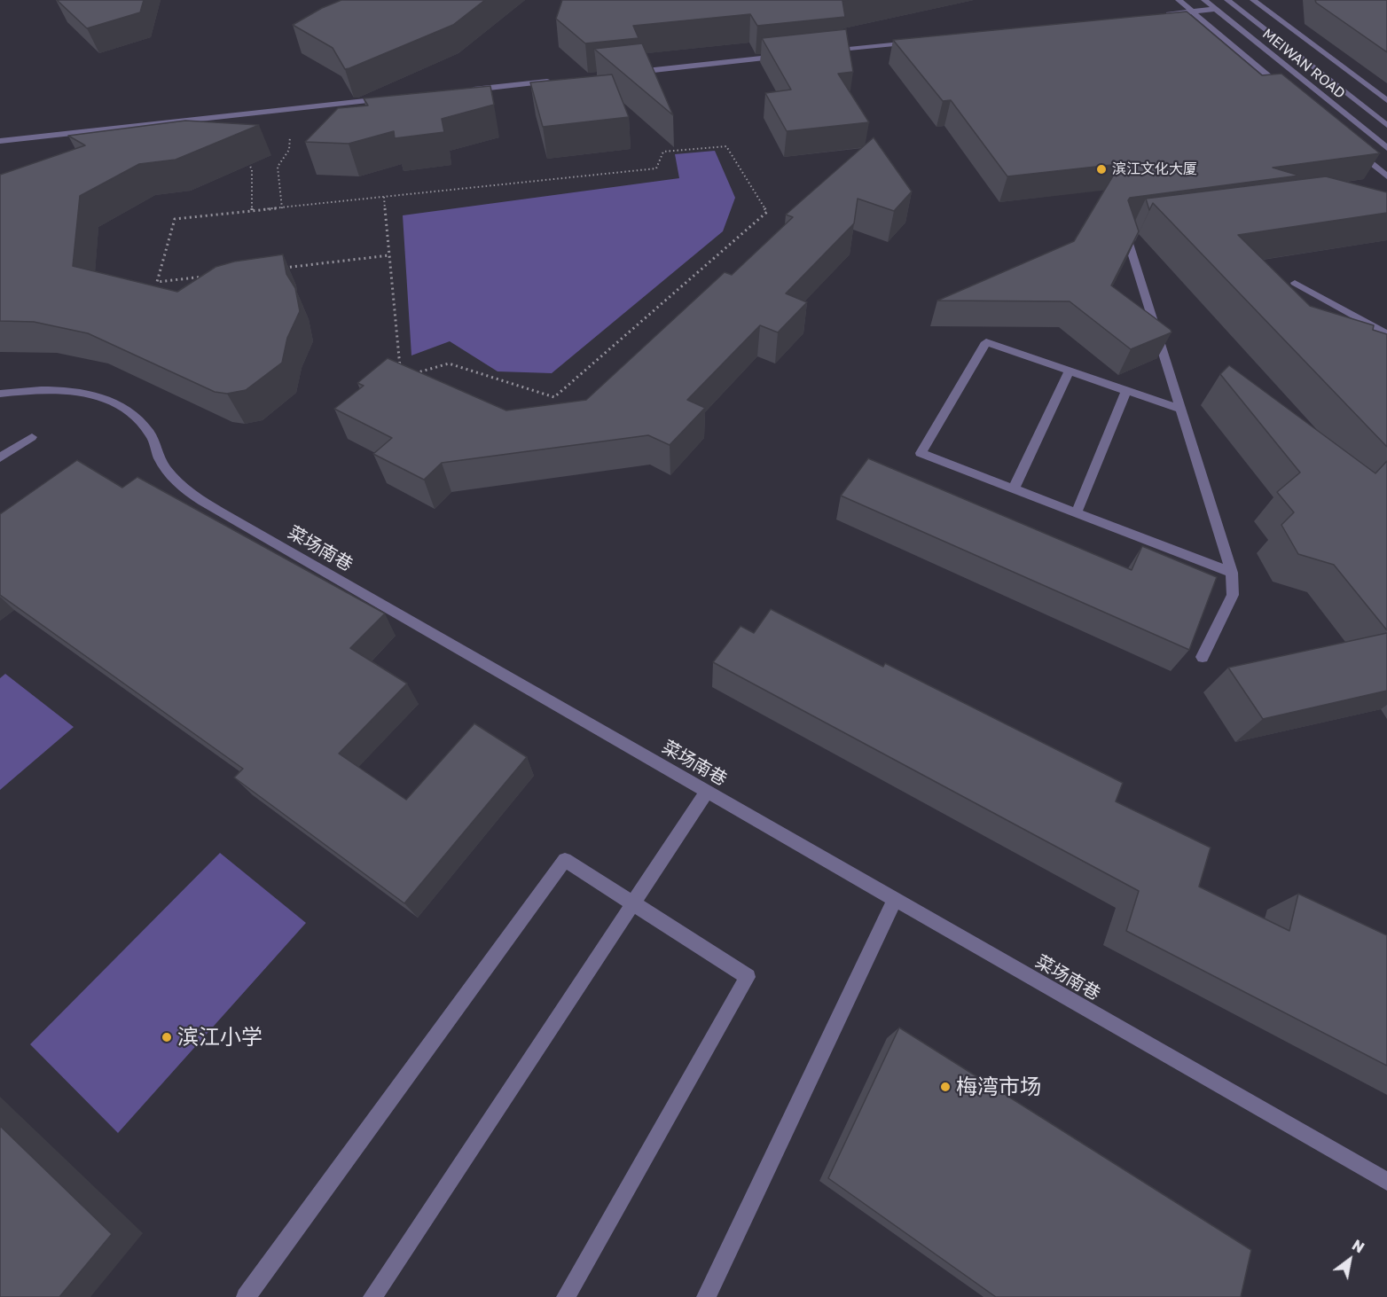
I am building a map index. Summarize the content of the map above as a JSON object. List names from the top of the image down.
{
  "streets": {
    "street": ["MEIWAN ROAD", "菜场南巷"]
  },
  "places": ["滨江文化大厦", "滨江小学", "梅湾市场"],
  "north": "top right"
}
